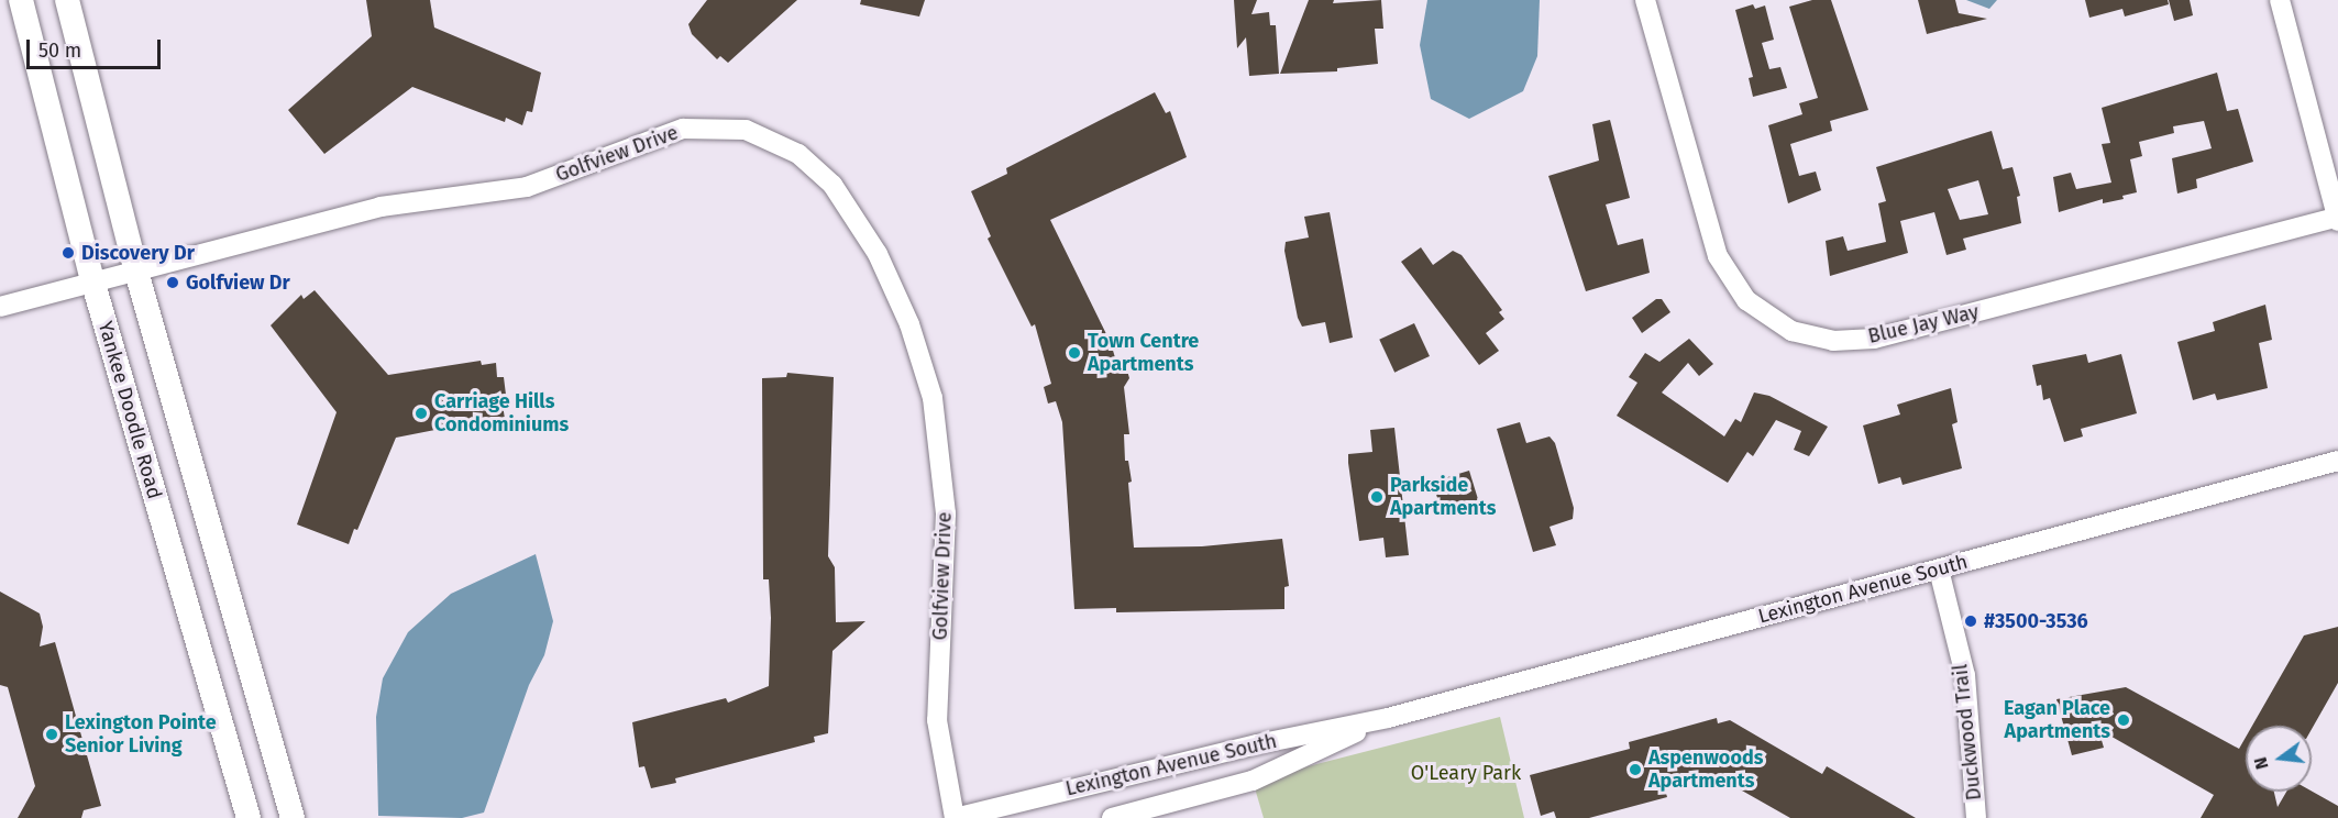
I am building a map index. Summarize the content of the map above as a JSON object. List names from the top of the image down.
{
  "streets": {
    "main road": ["Yankee Doodle Road"],
    "street": [
      "Golfview Drive",
      "Blue Jay Way",
      "Lexington Avenue South",
      "Duckwood Trail"
    ]
  },
  "crossings": [
    ["Golfview Drive", "Yankee Doodle Road"],
    ["Golfview Drive", "Lexington Avenue South"],
    ["Lexington Avenue South", "Duckwood Trail"]
  ],
  "parks": ["O'Leary Park"],
  "places": [
    "Discovery Dr",
    "Golfview Dr",
    "Town Centre Apartments",
    "Carriage Hills Condominiums",
    "Parkside Apartments",
    "#3500-3536",
    "Eagan Place Apartments",
    "Lexington Pointe Senior Living",
    "Aspenwoods Apartments"
  ],
  "scale_bar": "50 m",
  "north": "left"
}
